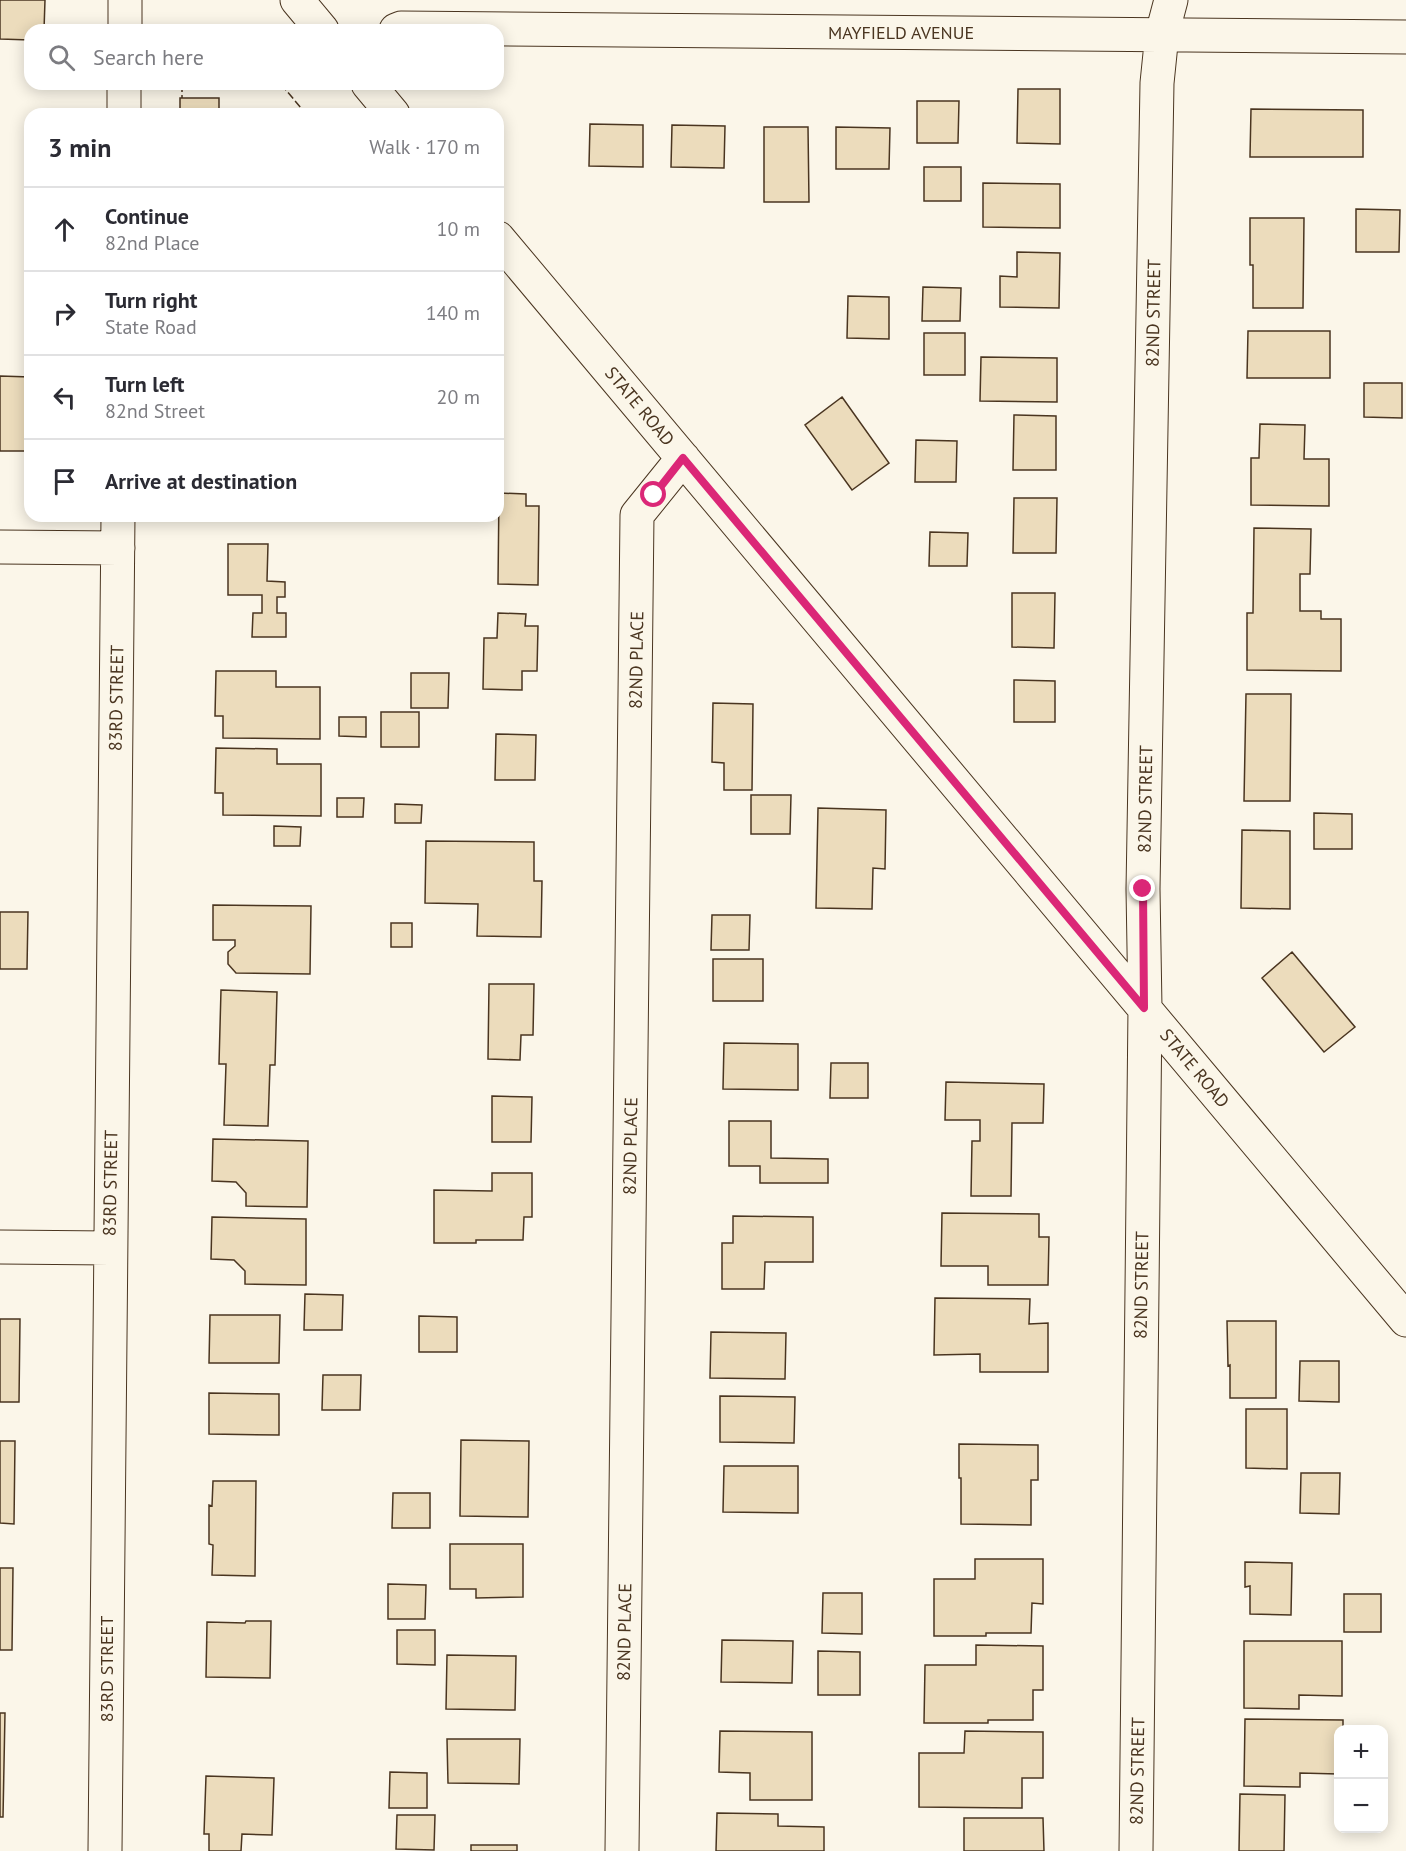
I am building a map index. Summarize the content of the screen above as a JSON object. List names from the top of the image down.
{
  "streets": {
    "street": [
      "MAYFIELD AVENUE",
      "82ND STREET",
      "STATE ROAD",
      "82ND PLACE",
      "83RD STREET"
    ]
  },
  "crossings": [
    ["MAYFIELD AVENUE", "82ND STREET"],
    ["82ND STREET", "STATE ROAD"],
    ["STATE ROAD", "82ND PLACE"]
  ],
  "page": {
    "search": "Search here",
    "heading": ["3 min", "Walk · 170 m"],
    "list": [
      ["Continue", "82nd Place", "10 m"],
      ["Turn right", "State Road", "140 m"],
      ["Turn left", "82nd Street", "20 m"],
      "Arrive at destination"
    ],
    "map_buttons": ["+", "−"]
  }
}
